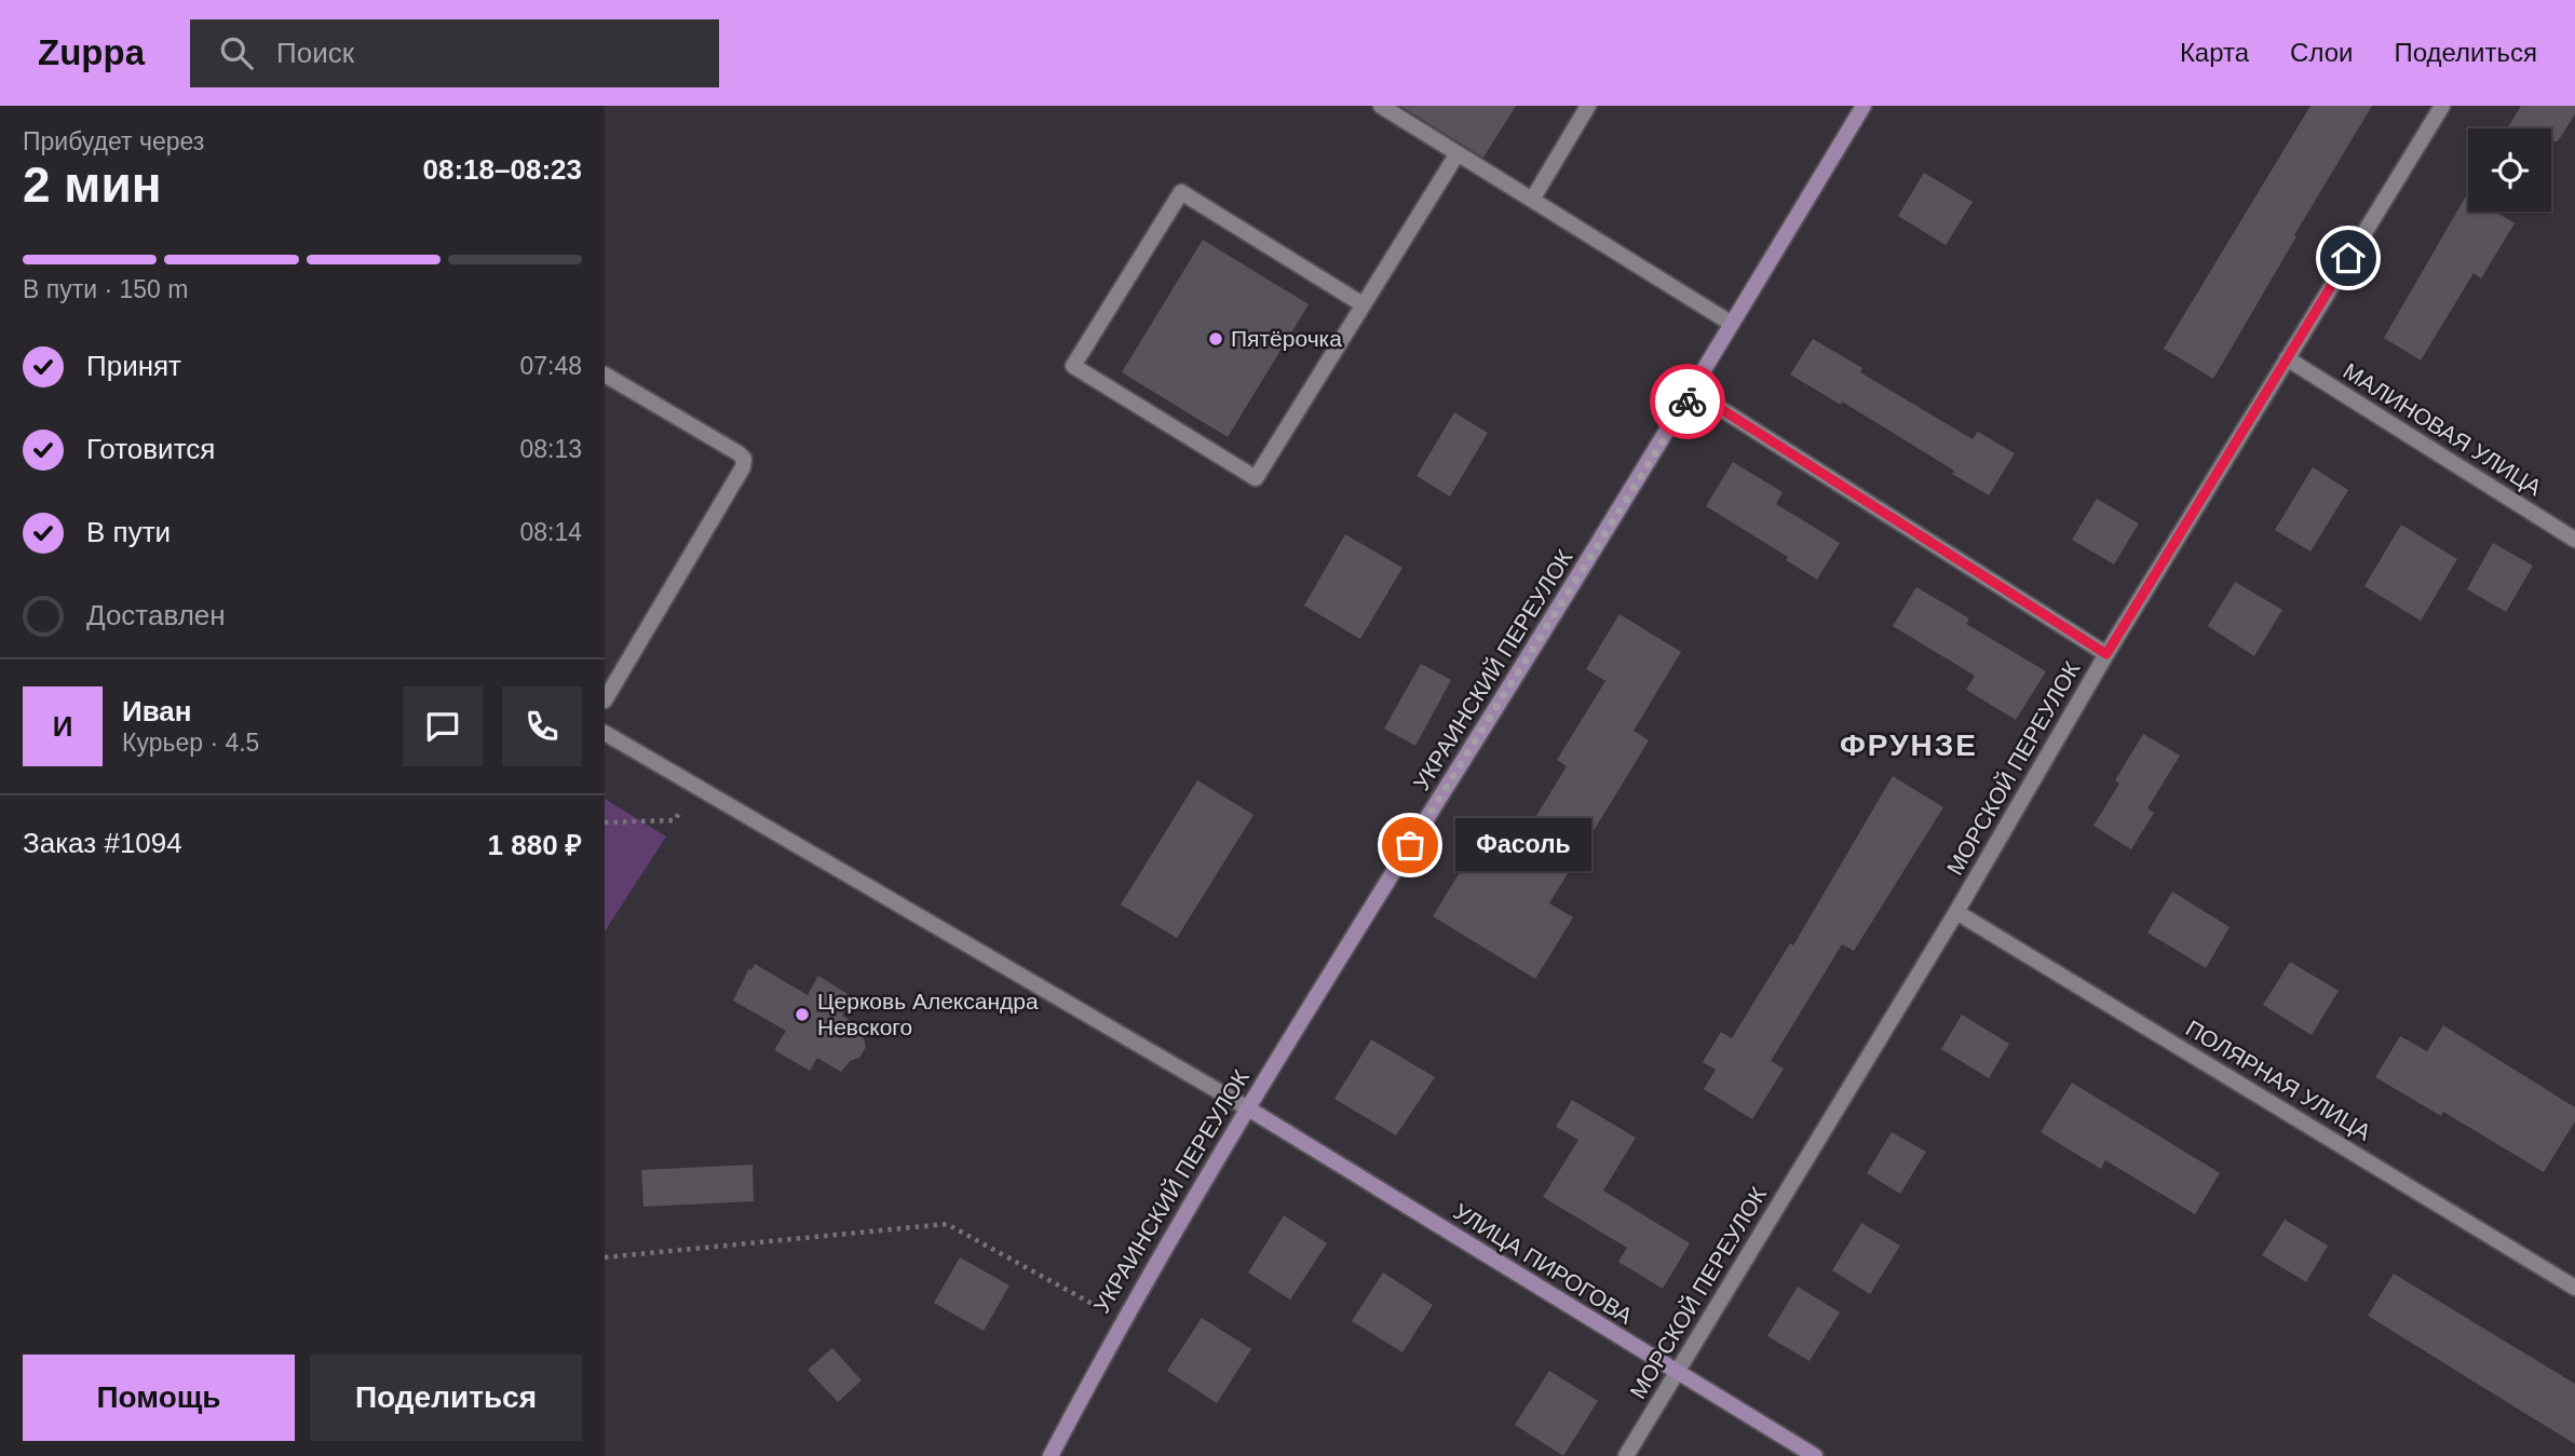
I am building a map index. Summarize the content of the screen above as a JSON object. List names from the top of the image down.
{
  "streets": {
    "main road": ["УКРАИНСКИЙ ПЕРЕУЛОК", "УЛИЦА ПИРОГОВА"],
    "street": ["МАЛИНОВАЯ УЛИЦА", "МОРСКОЙ ПЕРЕУЛОК", "ПОЛЯРНАЯ УЛИЦА"]
  },
  "crossings": [
    ["МАЛИНОВАЯ УЛИЦА", "МОРСКОЙ ПЕРЕУЛОК"],
    ["УКРАИНСКИЙ ПЕРЕУЛОК", "УЛИЦА ПИРОГОВА"],
    ["МОРСКОЙ ПЕРЕУЛОК", "ПОЛЯРНАЯ УЛИЦА"],
    ["МОРСКОЙ ПЕРЕУЛОК", "УЛИЦА ПИРОГОВА"]
  ],
  "districts": ["ФРУНЗЕ"],
  "places": ["Пятёрочка", "Фасоль", "Церковь Александра Невского"],
  "page": {
    "header": "Zuppa",
    "search": "Поиск",
    "nav": ["Карта", "Слои", "Поделиться"],
    "heading": ["2 мин", "Прибудет через", "08:18–08:23"],
    "panel": [
      "Иван",
      "Курьер · 4.5",
      "Заказ #1094",
      "1 880 ₽"
    ],
    "bar": "В пути · 150 m",
    "list": [
      ["Принят", "07:48"],
      ["Готовится", "08:13"],
      ["В пути", "08:14"],
      "Доставлен"
    ],
    "round": "И",
    "bubble": "Фасоль",
    "buttons": ["Помощь", "Поделиться"]
  }
}
